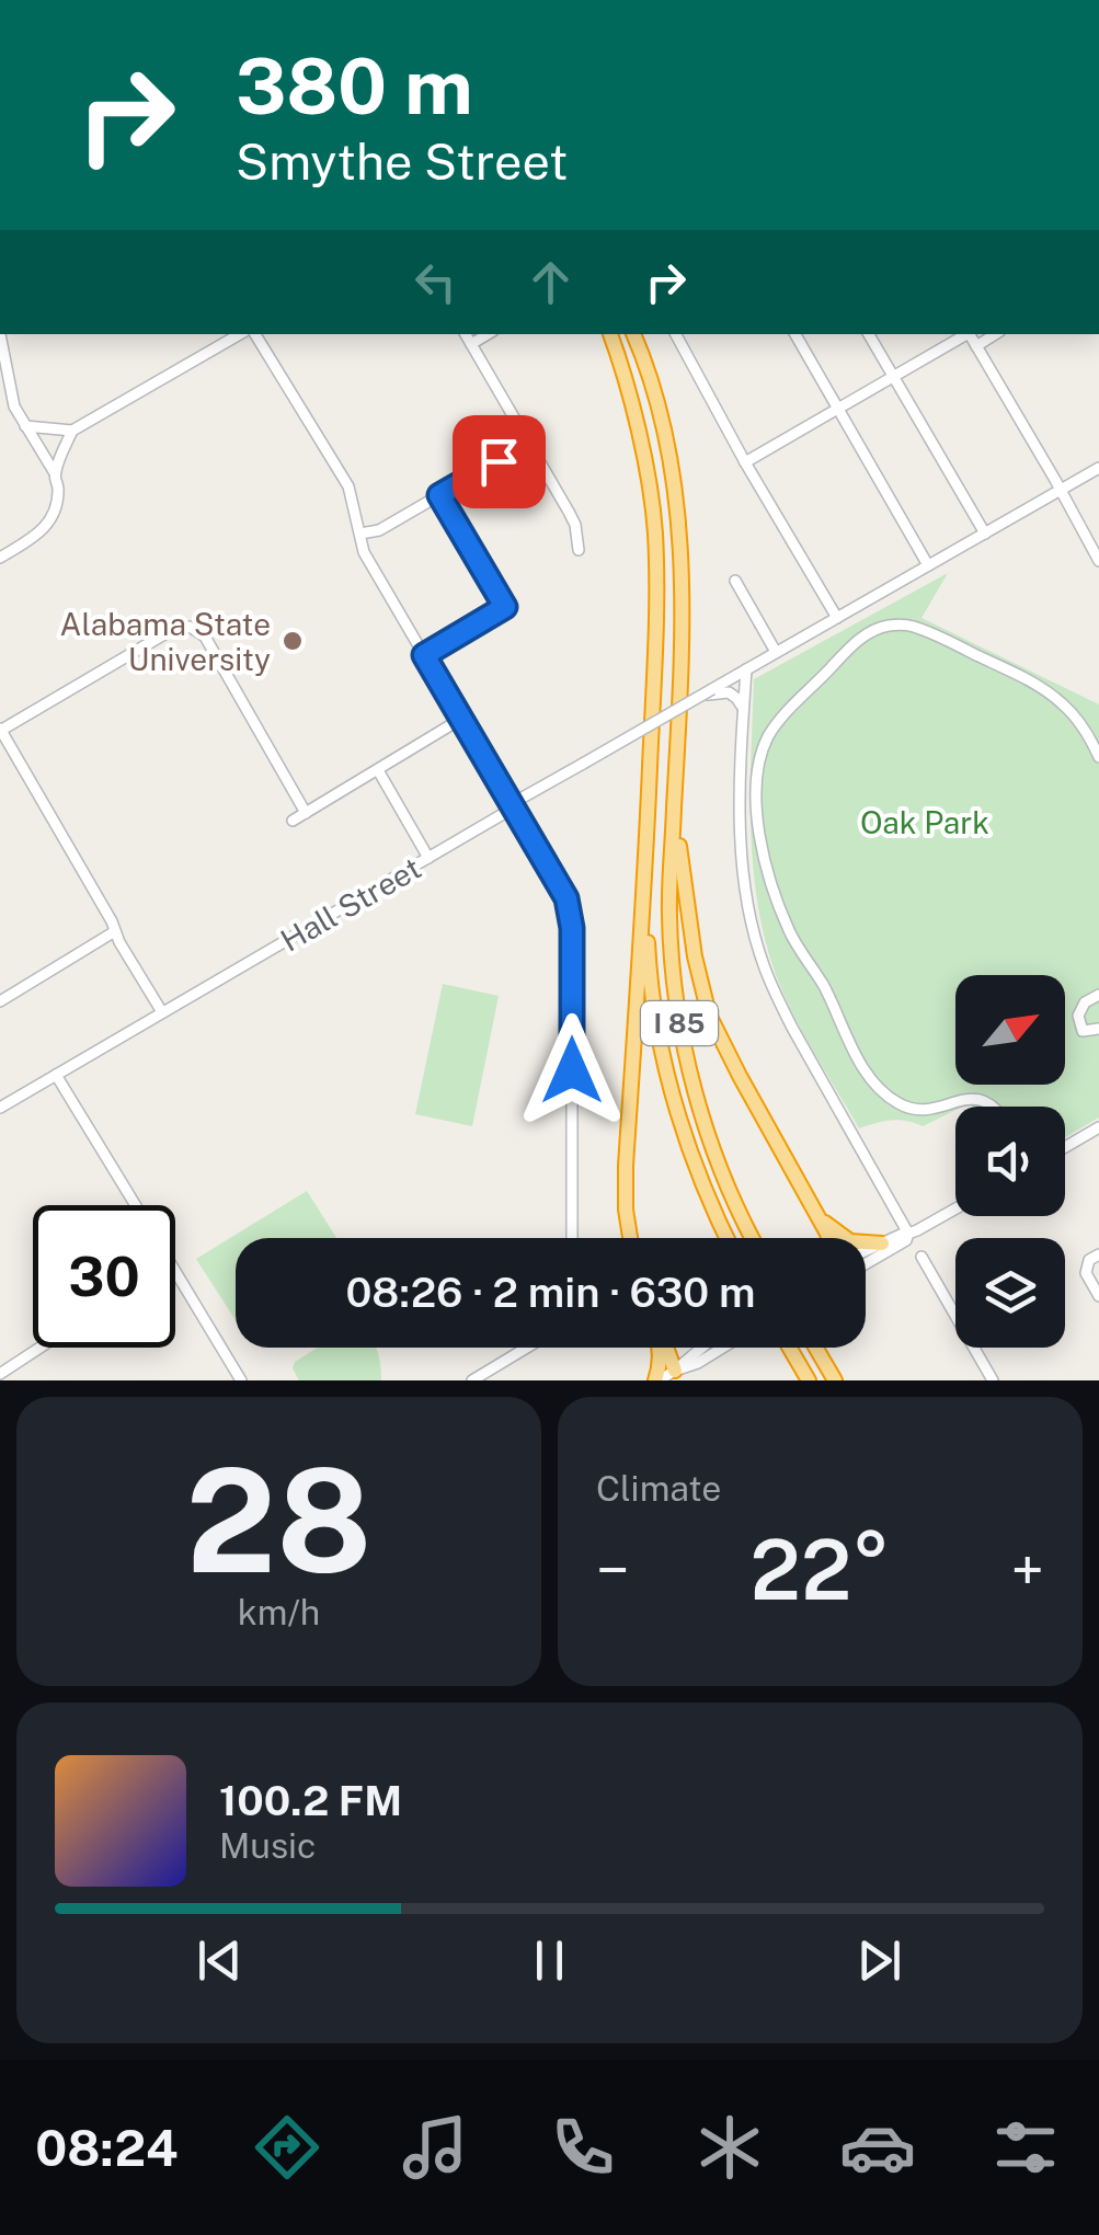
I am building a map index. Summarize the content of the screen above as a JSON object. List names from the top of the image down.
{
  "streets": {
    "highway": ["I 85"],
    "street": ["Hall Street"]
  },
  "parks": ["Oak Park"],
  "places": ["Alabama State University"],
  "north": "top right",
  "page": {
    "turn": ["380 m", "Smythe Street"],
    "limit": "30",
    "trip": "08:26 · 2 min · 630 m",
    "tile": [
      ["28", "km/h"],
      "Climate"
    ],
    "heat": ["−", "22°", "+"],
    "song": ["100.2 FM", "Music"],
    "tabs": "08:24"
  }
}
